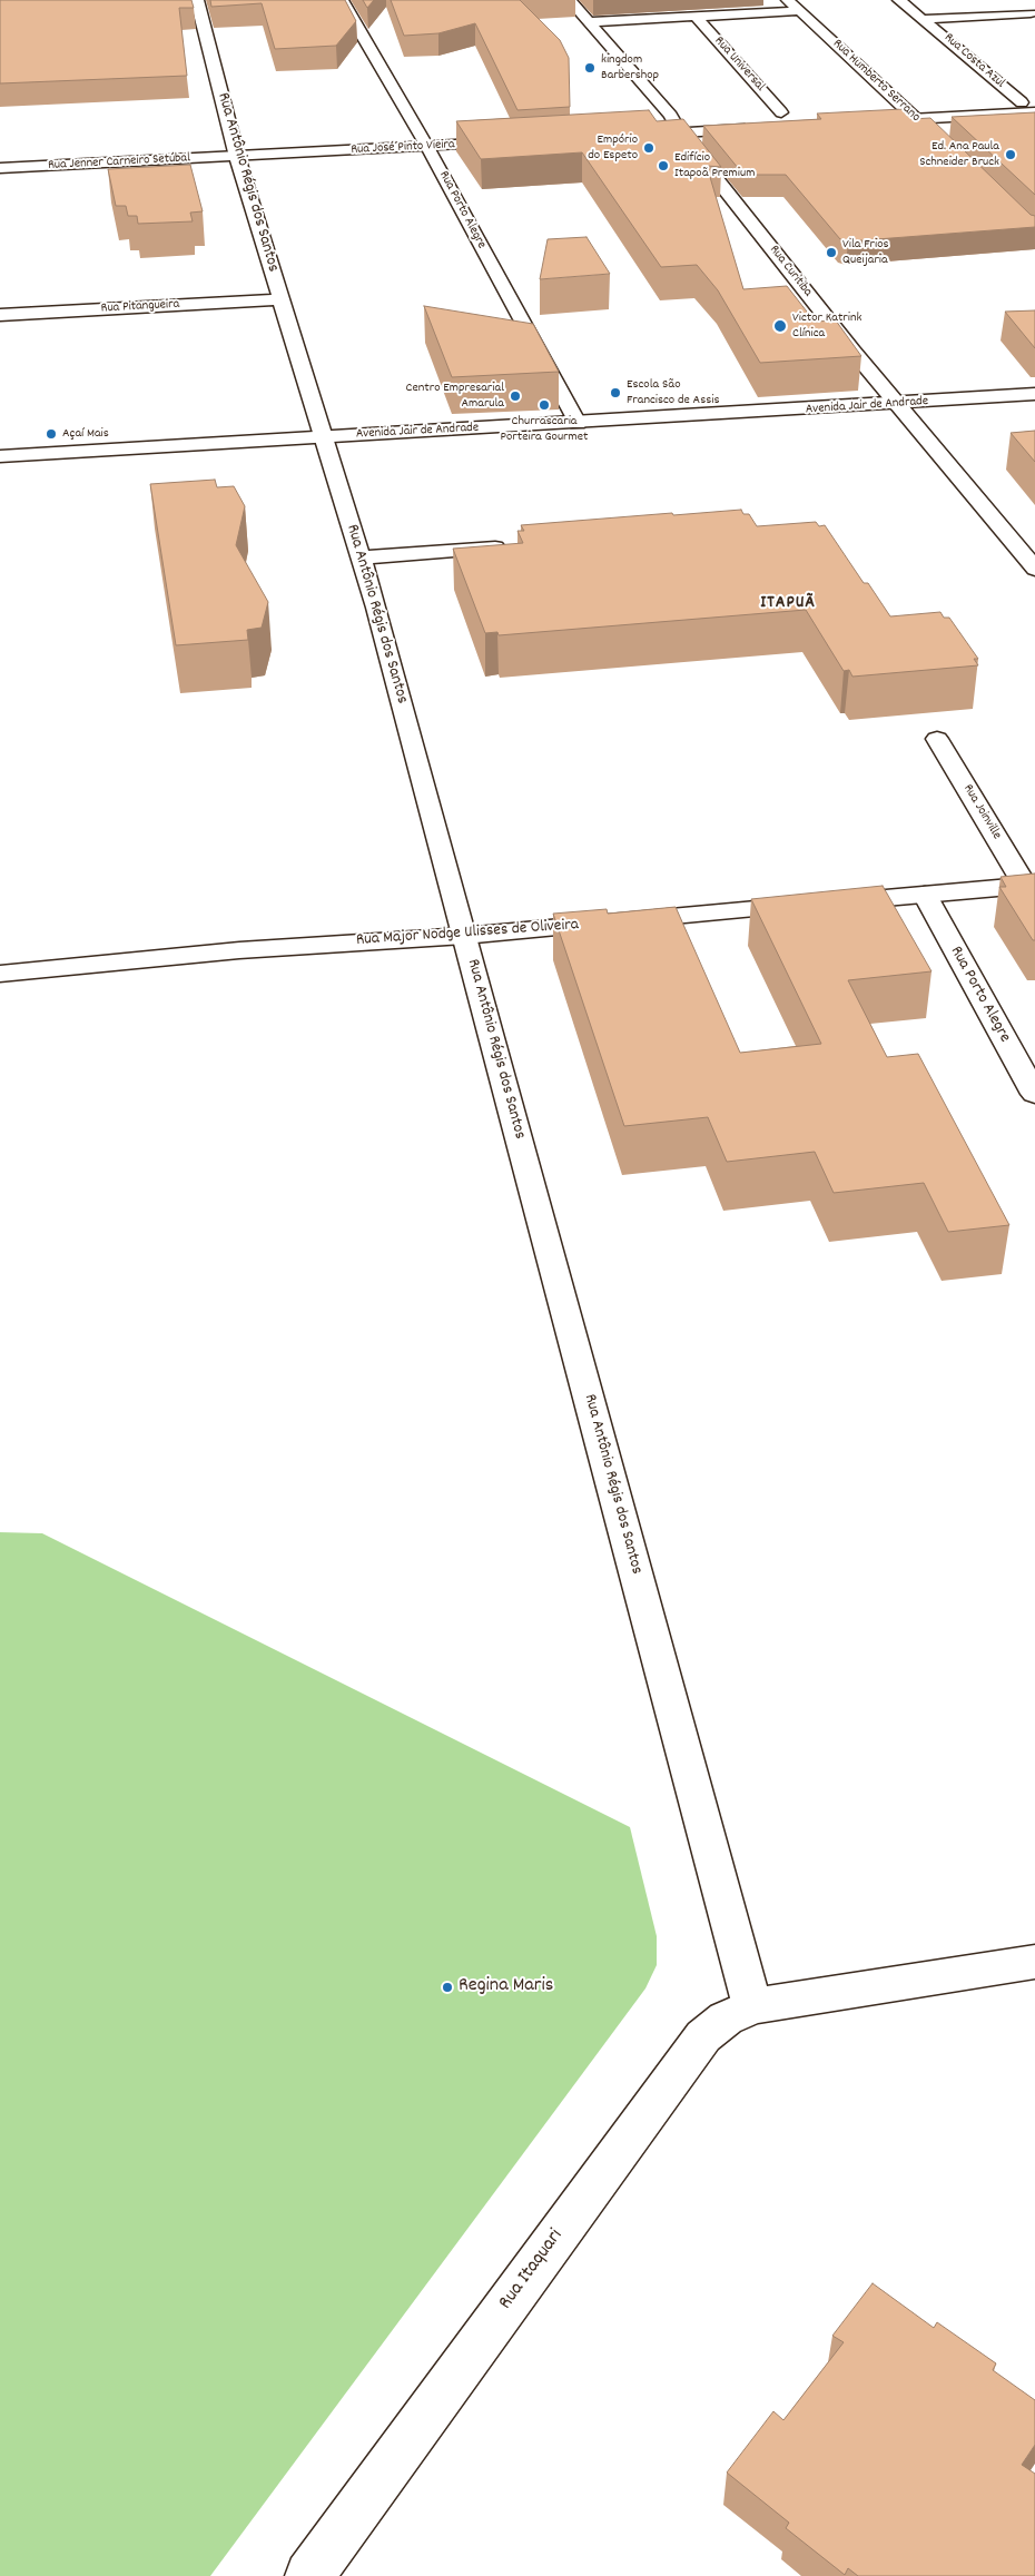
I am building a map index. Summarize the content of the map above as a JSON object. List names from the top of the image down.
{
  "streets": {
    "street": [
      "Rua Costa Azul",
      "Rua Universal",
      "Rua Humberto Serrano",
      "Rua José Pinto Vieira",
      "Rua Jenner Carneiro Setúbal",
      "Rua Antônio Régis dos Santos",
      "Rua Porto Alegre",
      "Rua Curitiba",
      "Rua Pitangueira",
      "Avenida Jair de Andrade",
      "Rua Joinville",
      "Rua Major Nodge Ulisses de Oliveira",
      "Rua Itaquari"
    ]
  },
  "crossings": [
    ["Rua José Pinto Vieira", "Rua Jenner Carneiro Setúbal"],
    ["Rua José Pinto Vieira", "Rua Antônio Régis dos Santos"],
    ["Rua José Pinto Vieira", "Rua Porto Alegre"],
    ["Rua Jenner Carneiro Setúbal", "Rua Antônio Régis dos Santos"],
    ["Rua Antônio Régis dos Santos", "Rua Pitangueira"],
    ["Rua Antônio Régis dos Santos", "Avenida Jair de Andrade"],
    ["Rua Antônio Régis dos Santos", "Rua Major Nodge Ulisses de Oliveira"],
    ["Rua Antônio Régis dos Santos", "Rua Itaquari"],
    ["Rua Porto Alegre", "Avenida Jair de Andrade"],
    ["Rua Porto Alegre", "Rua Major Nodge Ulisses de Oliveira"],
    ["Rua Curitiba", "Avenida Jair de Andrade"],
    ["Rua Joinville", "Rua Major Nodge Ulisses de Oliveira"]
  ],
  "districts": ["ITAPUÃ"],
  "places": [
    "kingdom Barbershop",
    "Empório do Espeto",
    "Ed. Ana Paula Schneider Bruck",
    "Edifício Itapoã Premium",
    "Vila Frios Queijaria",
    "Victor Katrink Clínica",
    "Escola São Francisco de Assis",
    "Centro Empresarial Amarula",
    "Churrascaria Porteira Gourmet",
    "Açaí Mais",
    "Regina Maris"
  ]
}
